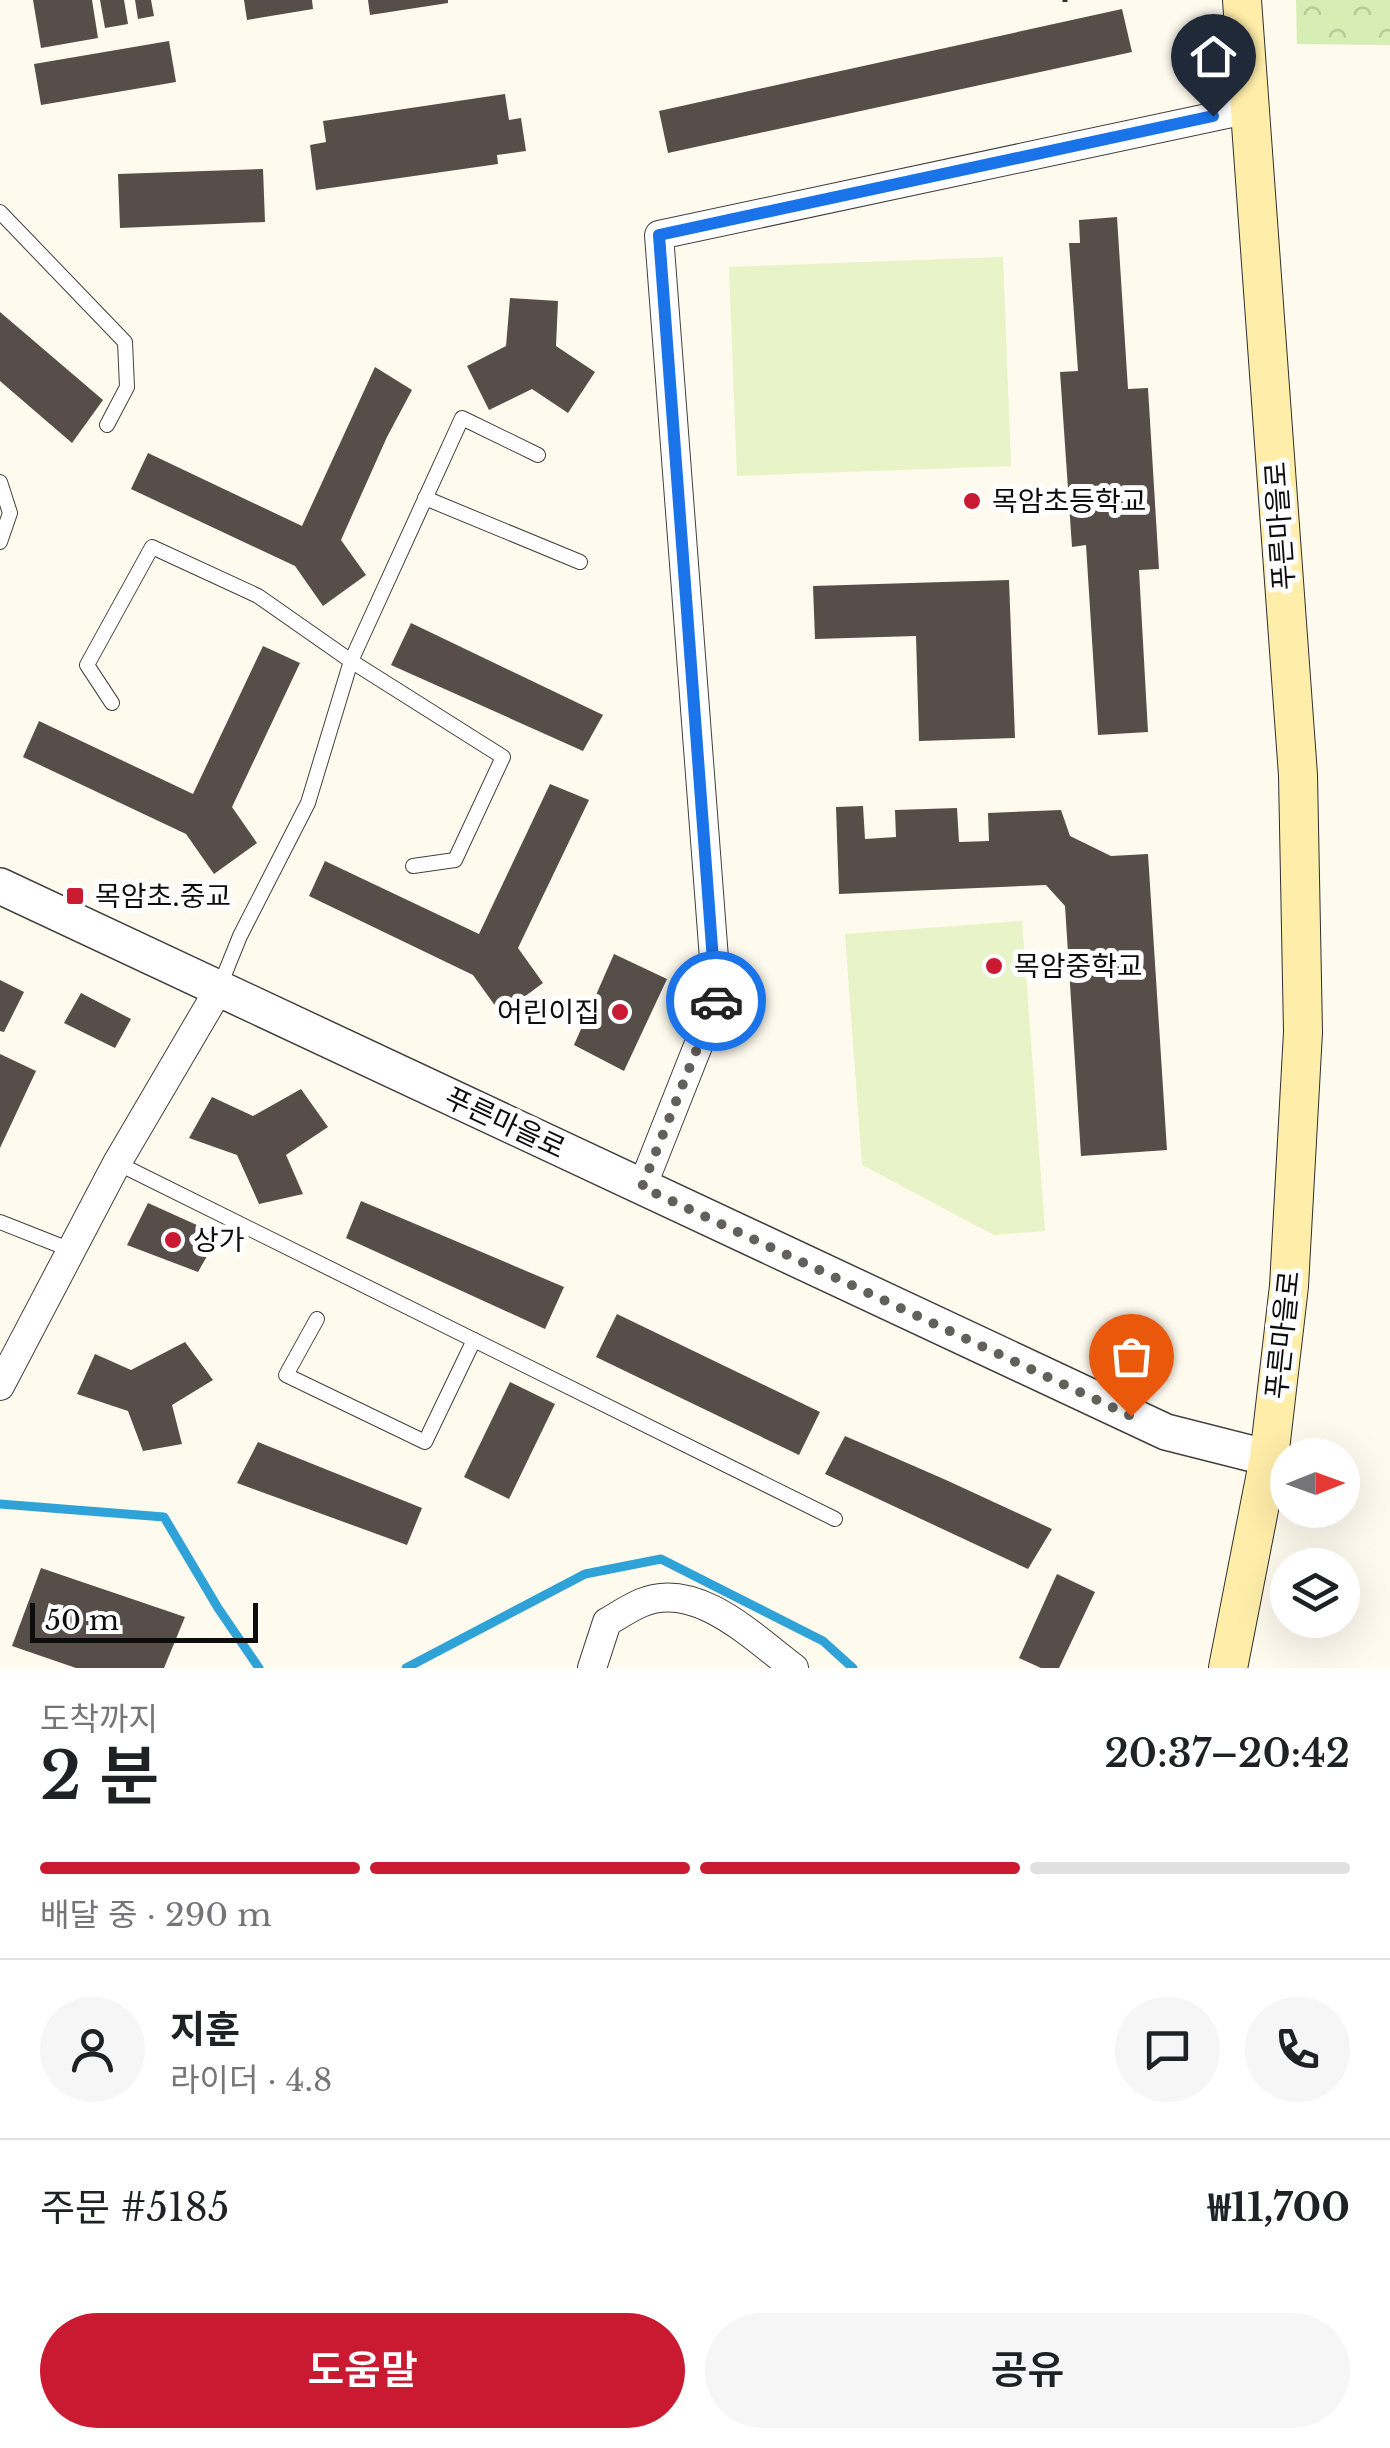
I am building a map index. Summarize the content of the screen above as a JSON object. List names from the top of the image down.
{
  "streets": {
    "main road": ["푸른마을로"]
  },
  "places": {
    "other": [
      "목암초등학교",
      "목암중학교",
      "어린이집",
      "상가"
    ],
    "transit": ["목암초.중교"]
  },
  "scale_bar": "50 m",
  "north": "right",
  "page": {
    "scale": "50 m",
    "heading": ["2 분", "도착까지", "20:37–20:42"],
    "panel": [
      "지훈",
      "라이더 · 4.8",
      "주문 #5185",
      "₩11,700"
    ],
    "bar": "배달 중 · 290 m",
    "buttons": ["도움말", "공유"]
  }
}
